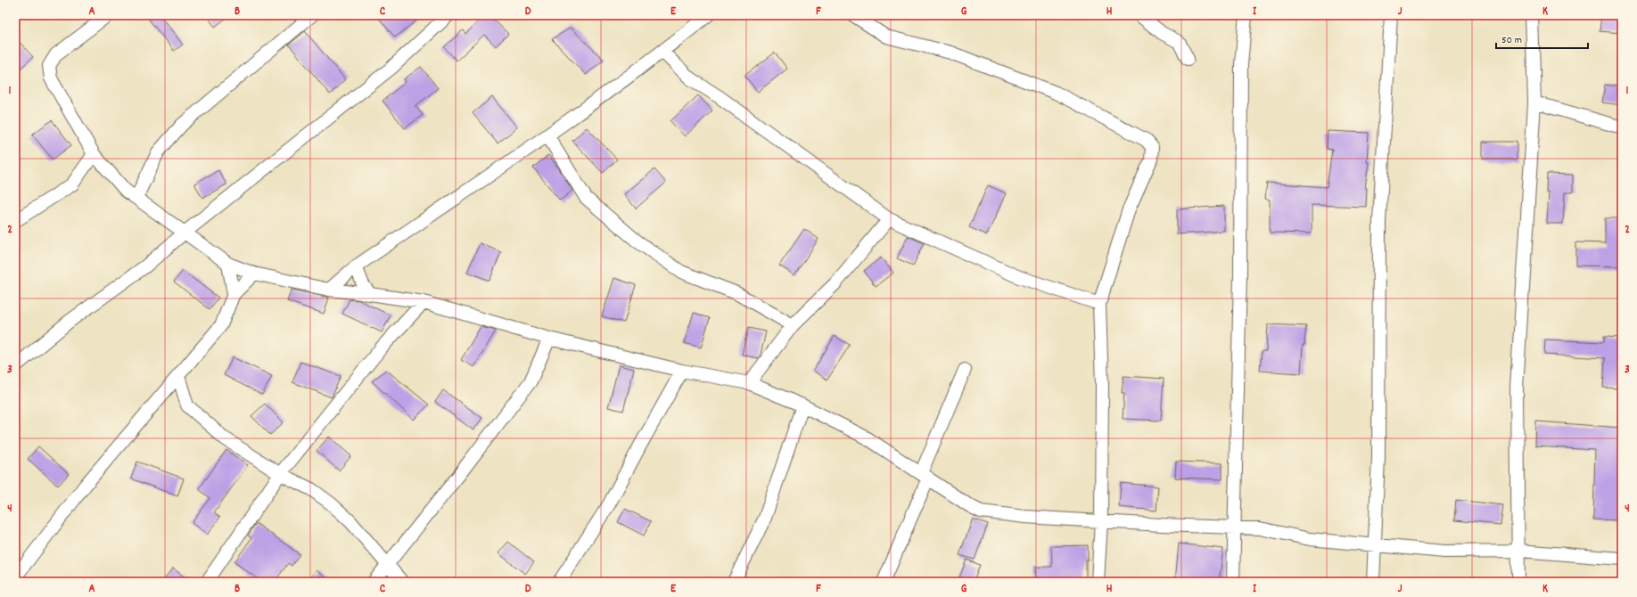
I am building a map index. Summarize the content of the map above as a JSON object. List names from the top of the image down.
{
  "scale_bar": "50 m",
  "grid": {
    "columns": [
      "A",
      "B",
      "C",
      "D",
      "E",
      "F",
      "G",
      "H",
      "I",
      "J",
      "K"
    ],
    "rows": [
      "1",
      "2",
      "3",
      "4"
    ]
  }
}
